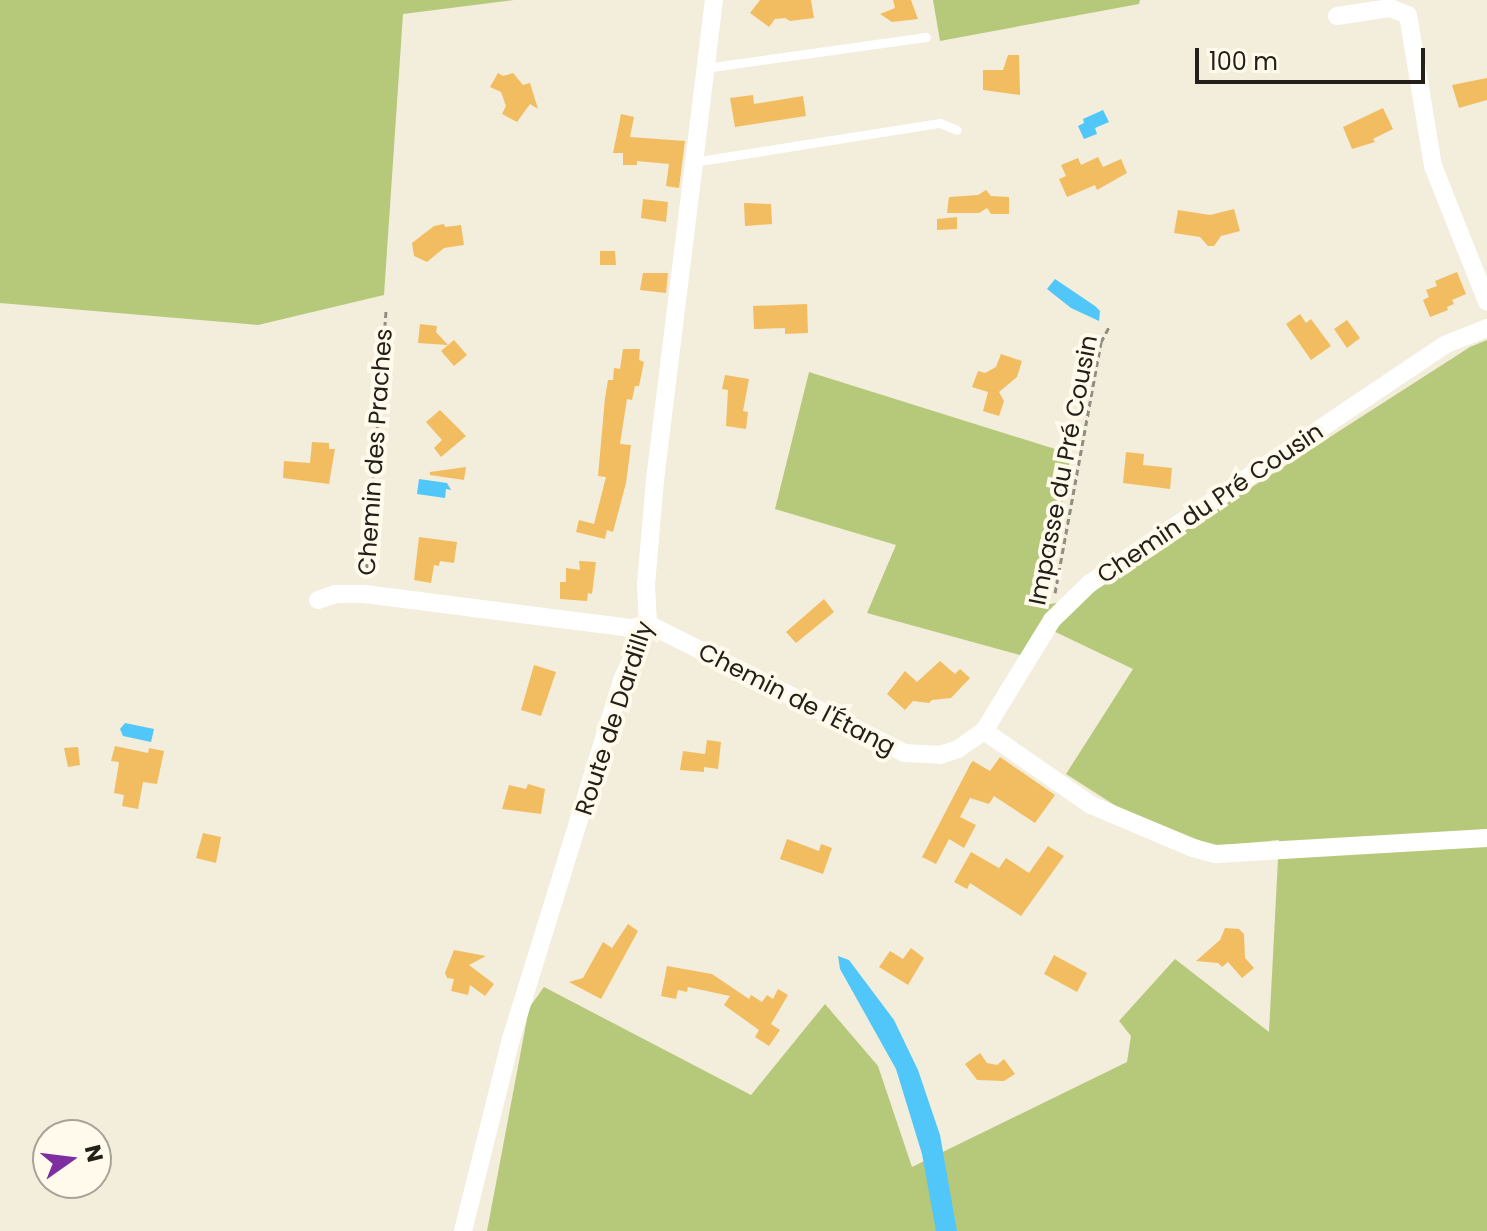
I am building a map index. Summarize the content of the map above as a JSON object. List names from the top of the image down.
{
  "streets": {
    "street": [
      "Chemin des Praches",
      "Chemin du Pré Cousin",
      "Chemin de l'Étang",
      "Route de Dardilly"
    ],
    "path": ["Impasse du Pré Cousin"]
  },
  "crossings": [
    ["Chemin des Praches", "Chemin de l'Étang"],
    ["Chemin des Praches", "Route de Dardilly"],
    ["Impasse du Pré Cousin", "Chemin du Pré Cousin"],
    ["Chemin du Pré Cousin", "Chemin de l'Étang"],
    ["Chemin de l'Étang", "Route de Dardilly"]
  ],
  "scale_bar": "100 m",
  "north": "right"
}
